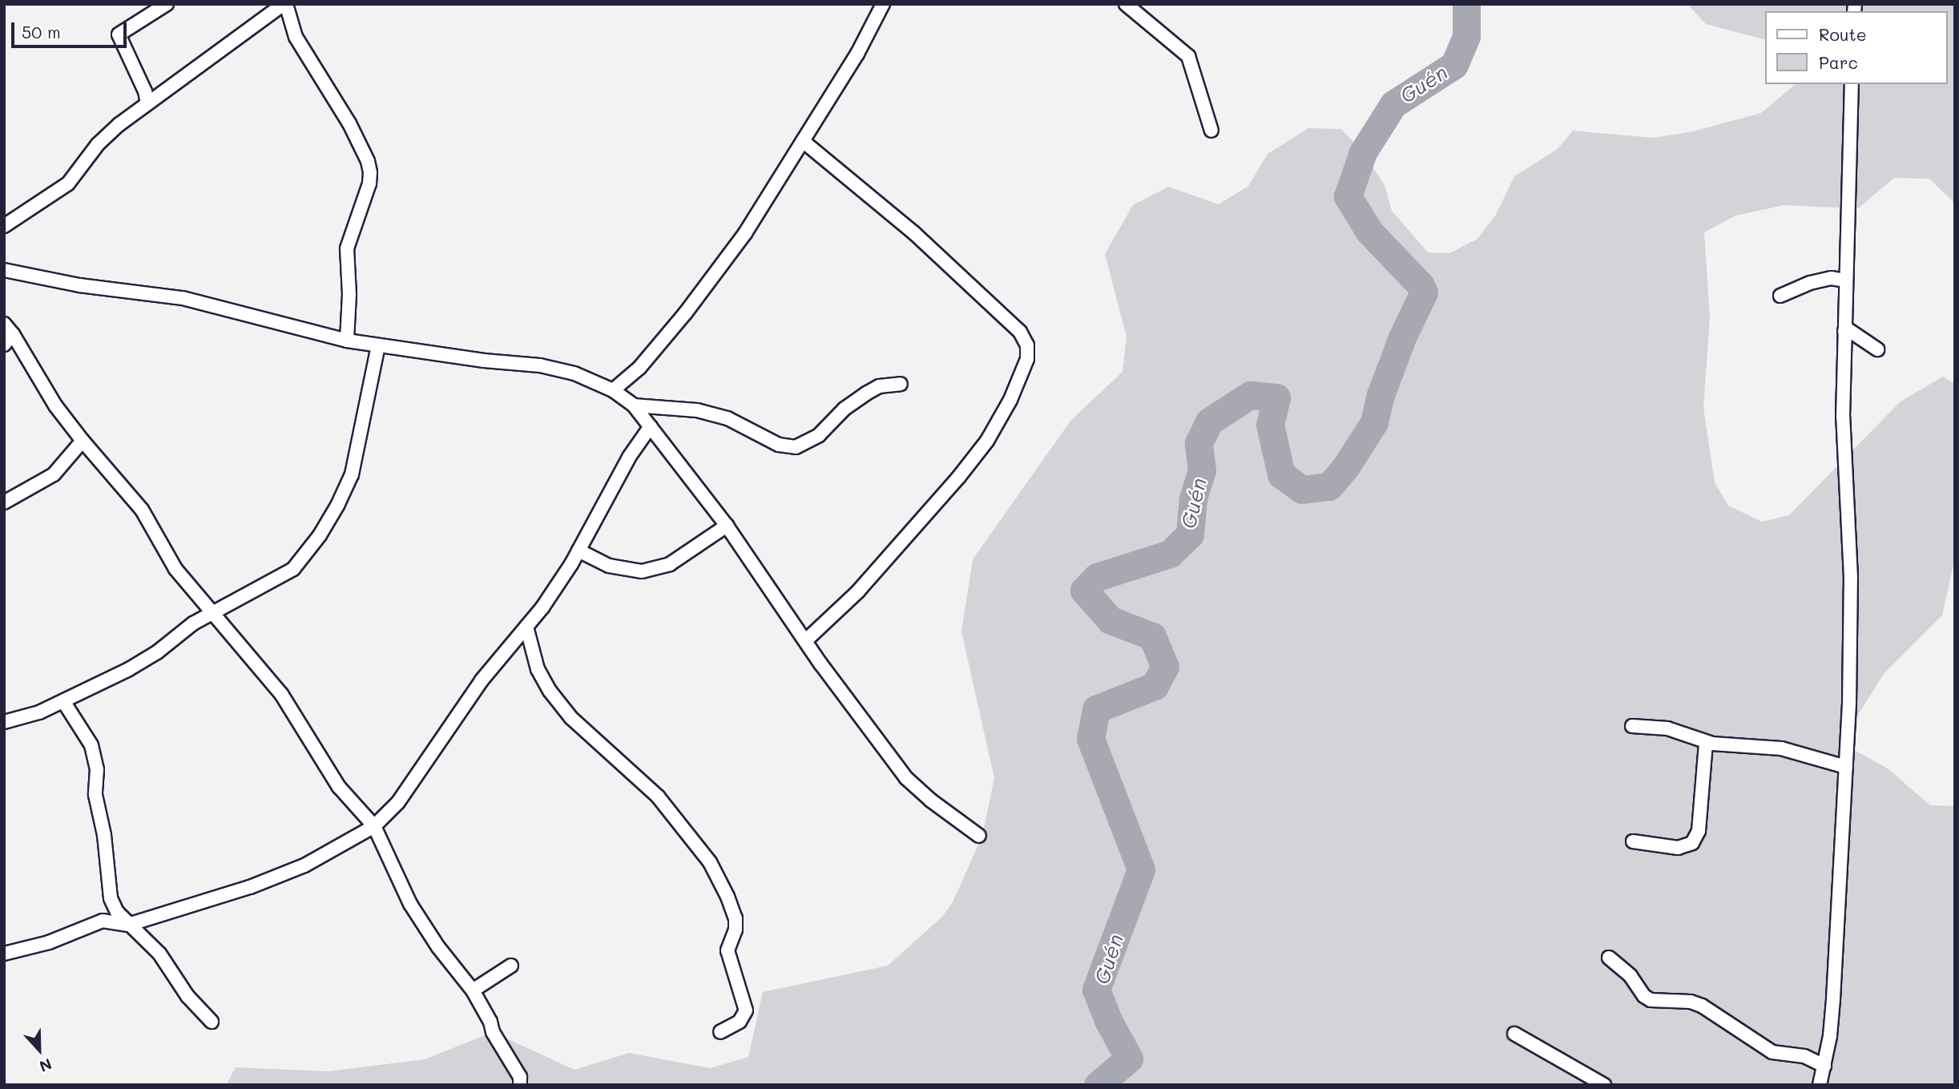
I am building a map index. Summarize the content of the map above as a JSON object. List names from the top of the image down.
{
  "water": ["Guén"],
  "legend": ["Route", "Parc"],
  "scale_bar": "50 m",
  "north": "bottom"
}
